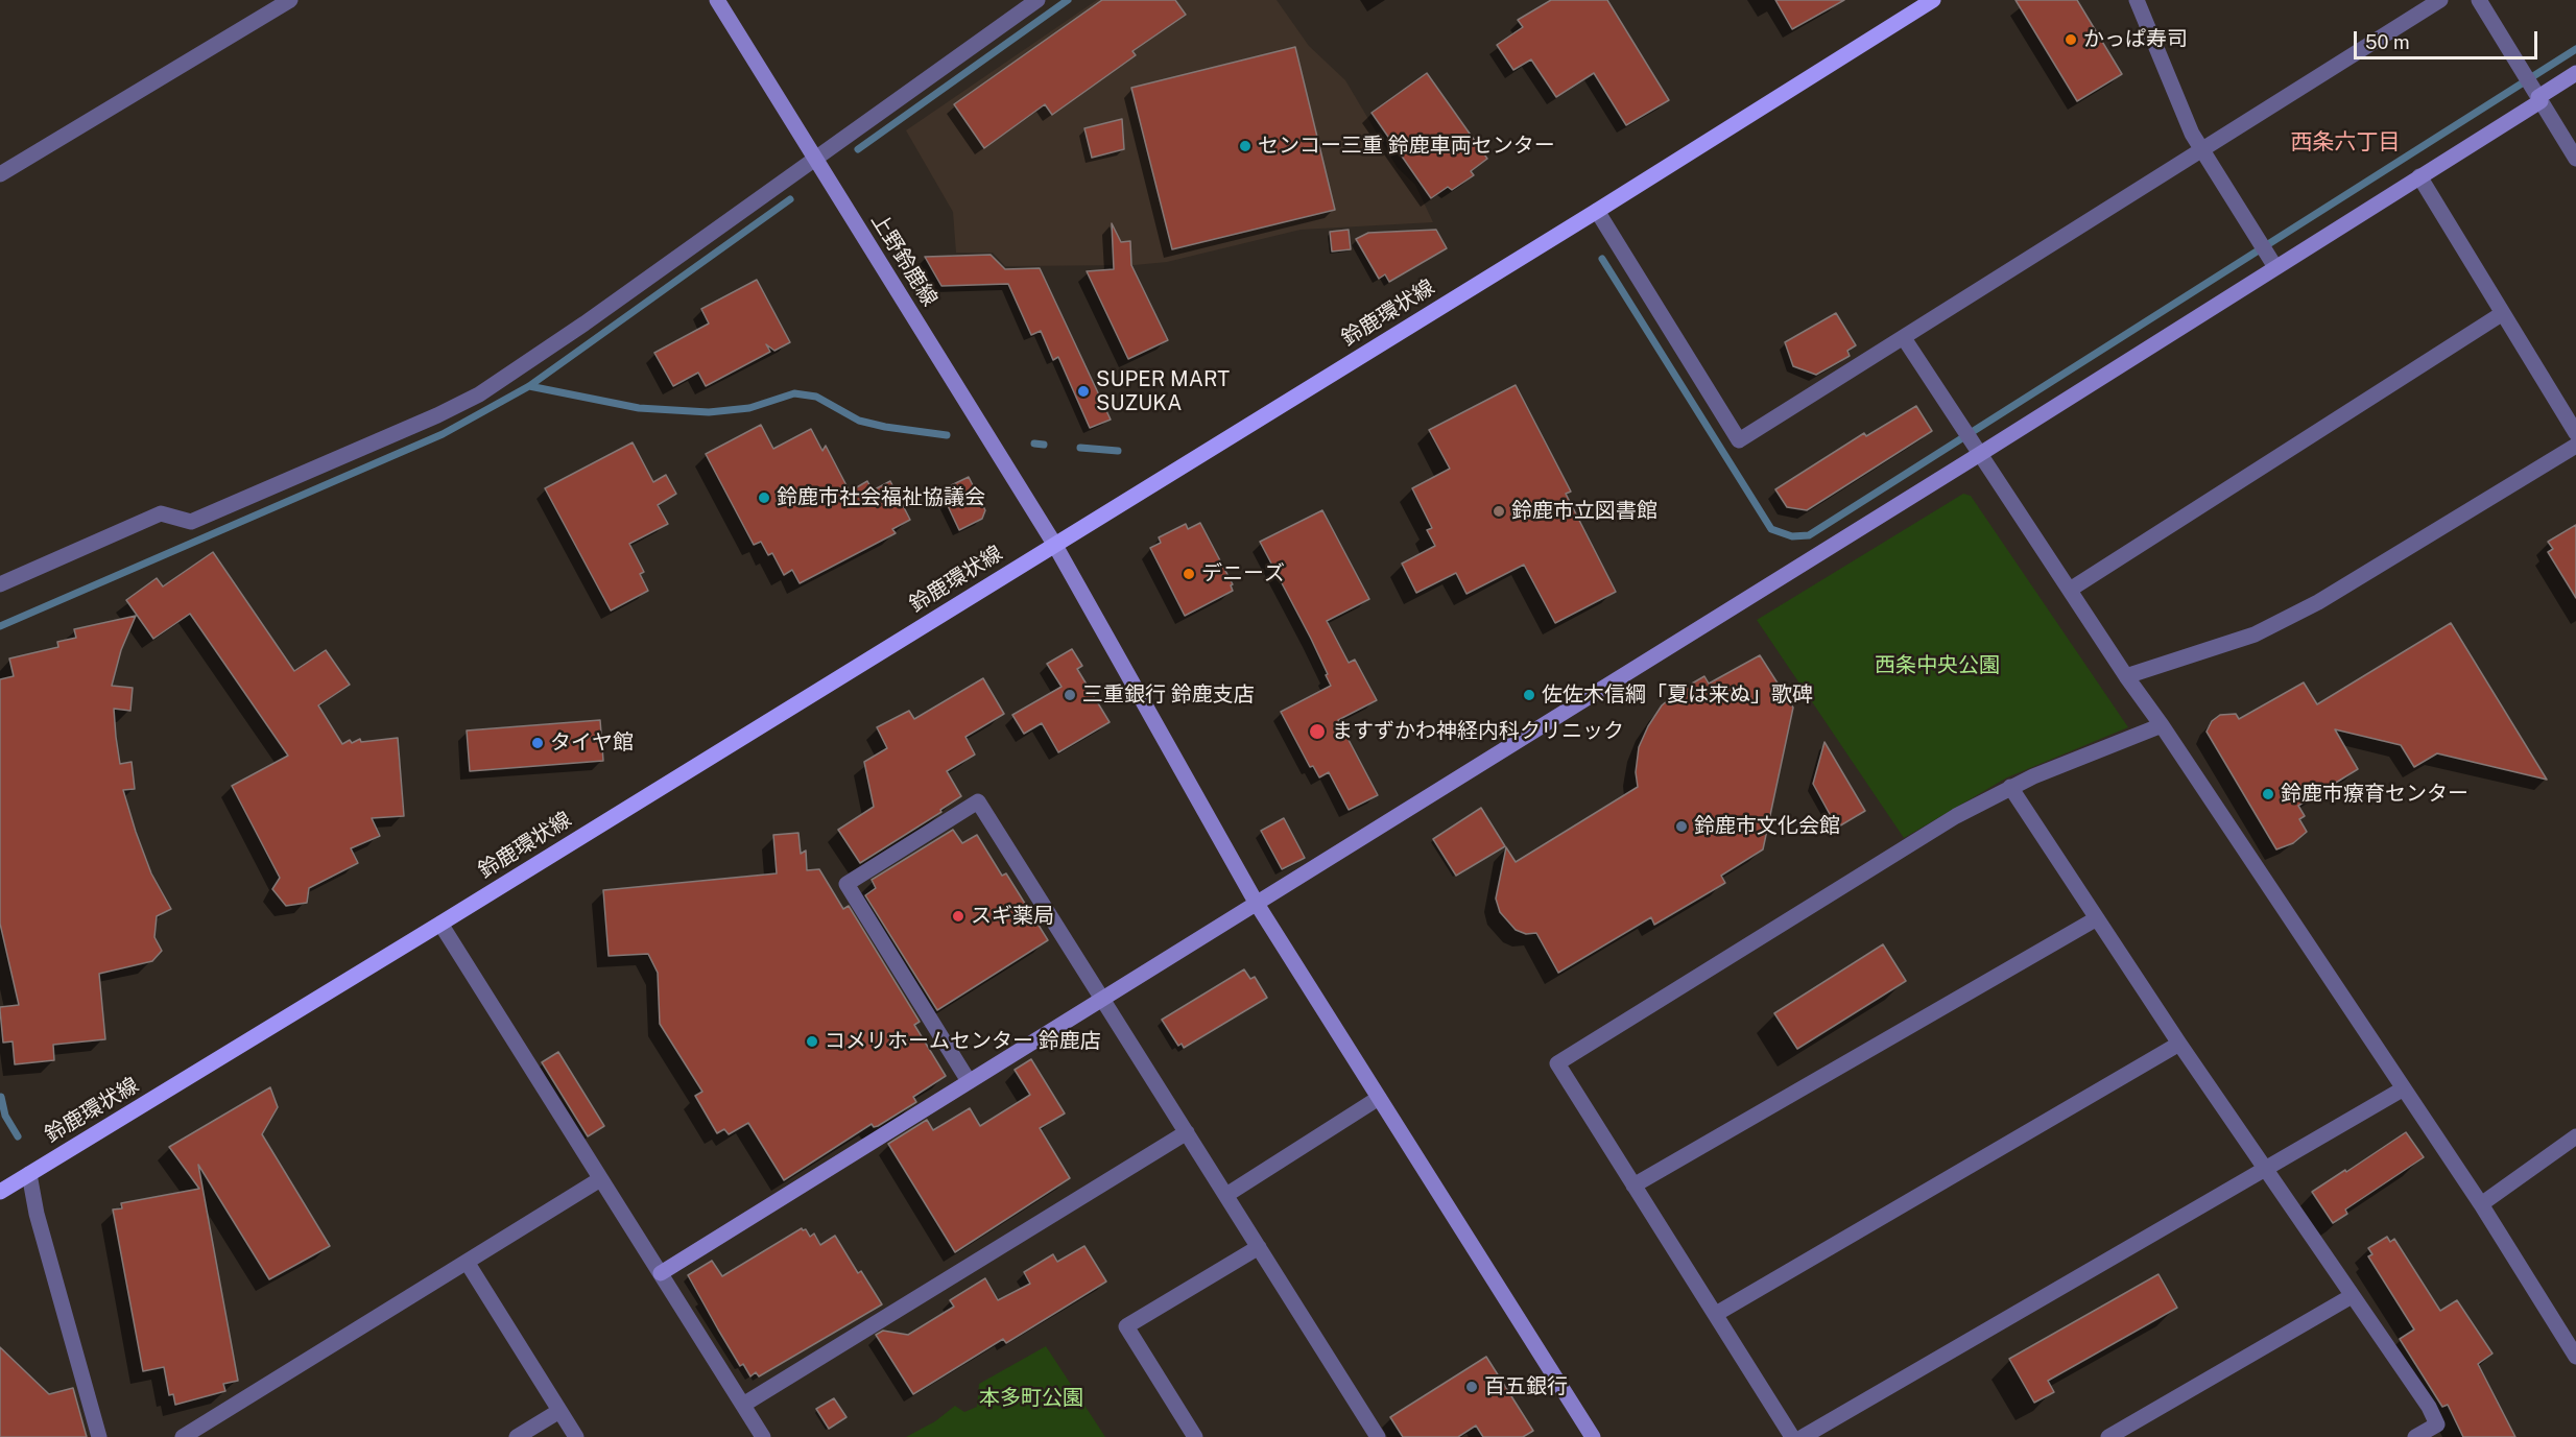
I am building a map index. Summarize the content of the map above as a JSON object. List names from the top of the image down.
{
  "streets": {
    "main road": ["鈴鹿環状線"],
    "street": ["上野鈴鹿線"]
  },
  "crossings": [
    ["上野鈴鹿線", "鈴鹿環状線"]
  ],
  "districts": ["西条六丁目"],
  "parks": ["西条中央公園", "本多町公園"],
  "places": [
    "かっぱ寿司",
    "センコー三重 鈴鹿車両センター",
    "SUPER MART SUZUKA",
    "鈴鹿市社会福祉協議会",
    "鈴鹿市立図書館",
    "デニーズ",
    "三重銀行 鈴鹿支店",
    "佐佐木信綱「夏は来ぬ」歌碑",
    "ますずかわ神経内科クリニック",
    "タイヤ館",
    "鈴鹿市療育センター",
    "鈴鹿市文化会館",
    "スギ薬局",
    "コメリホームセンター 鈴鹿店",
    "百五銀行"
  ],
  "scale_bar": "50 m"
}
